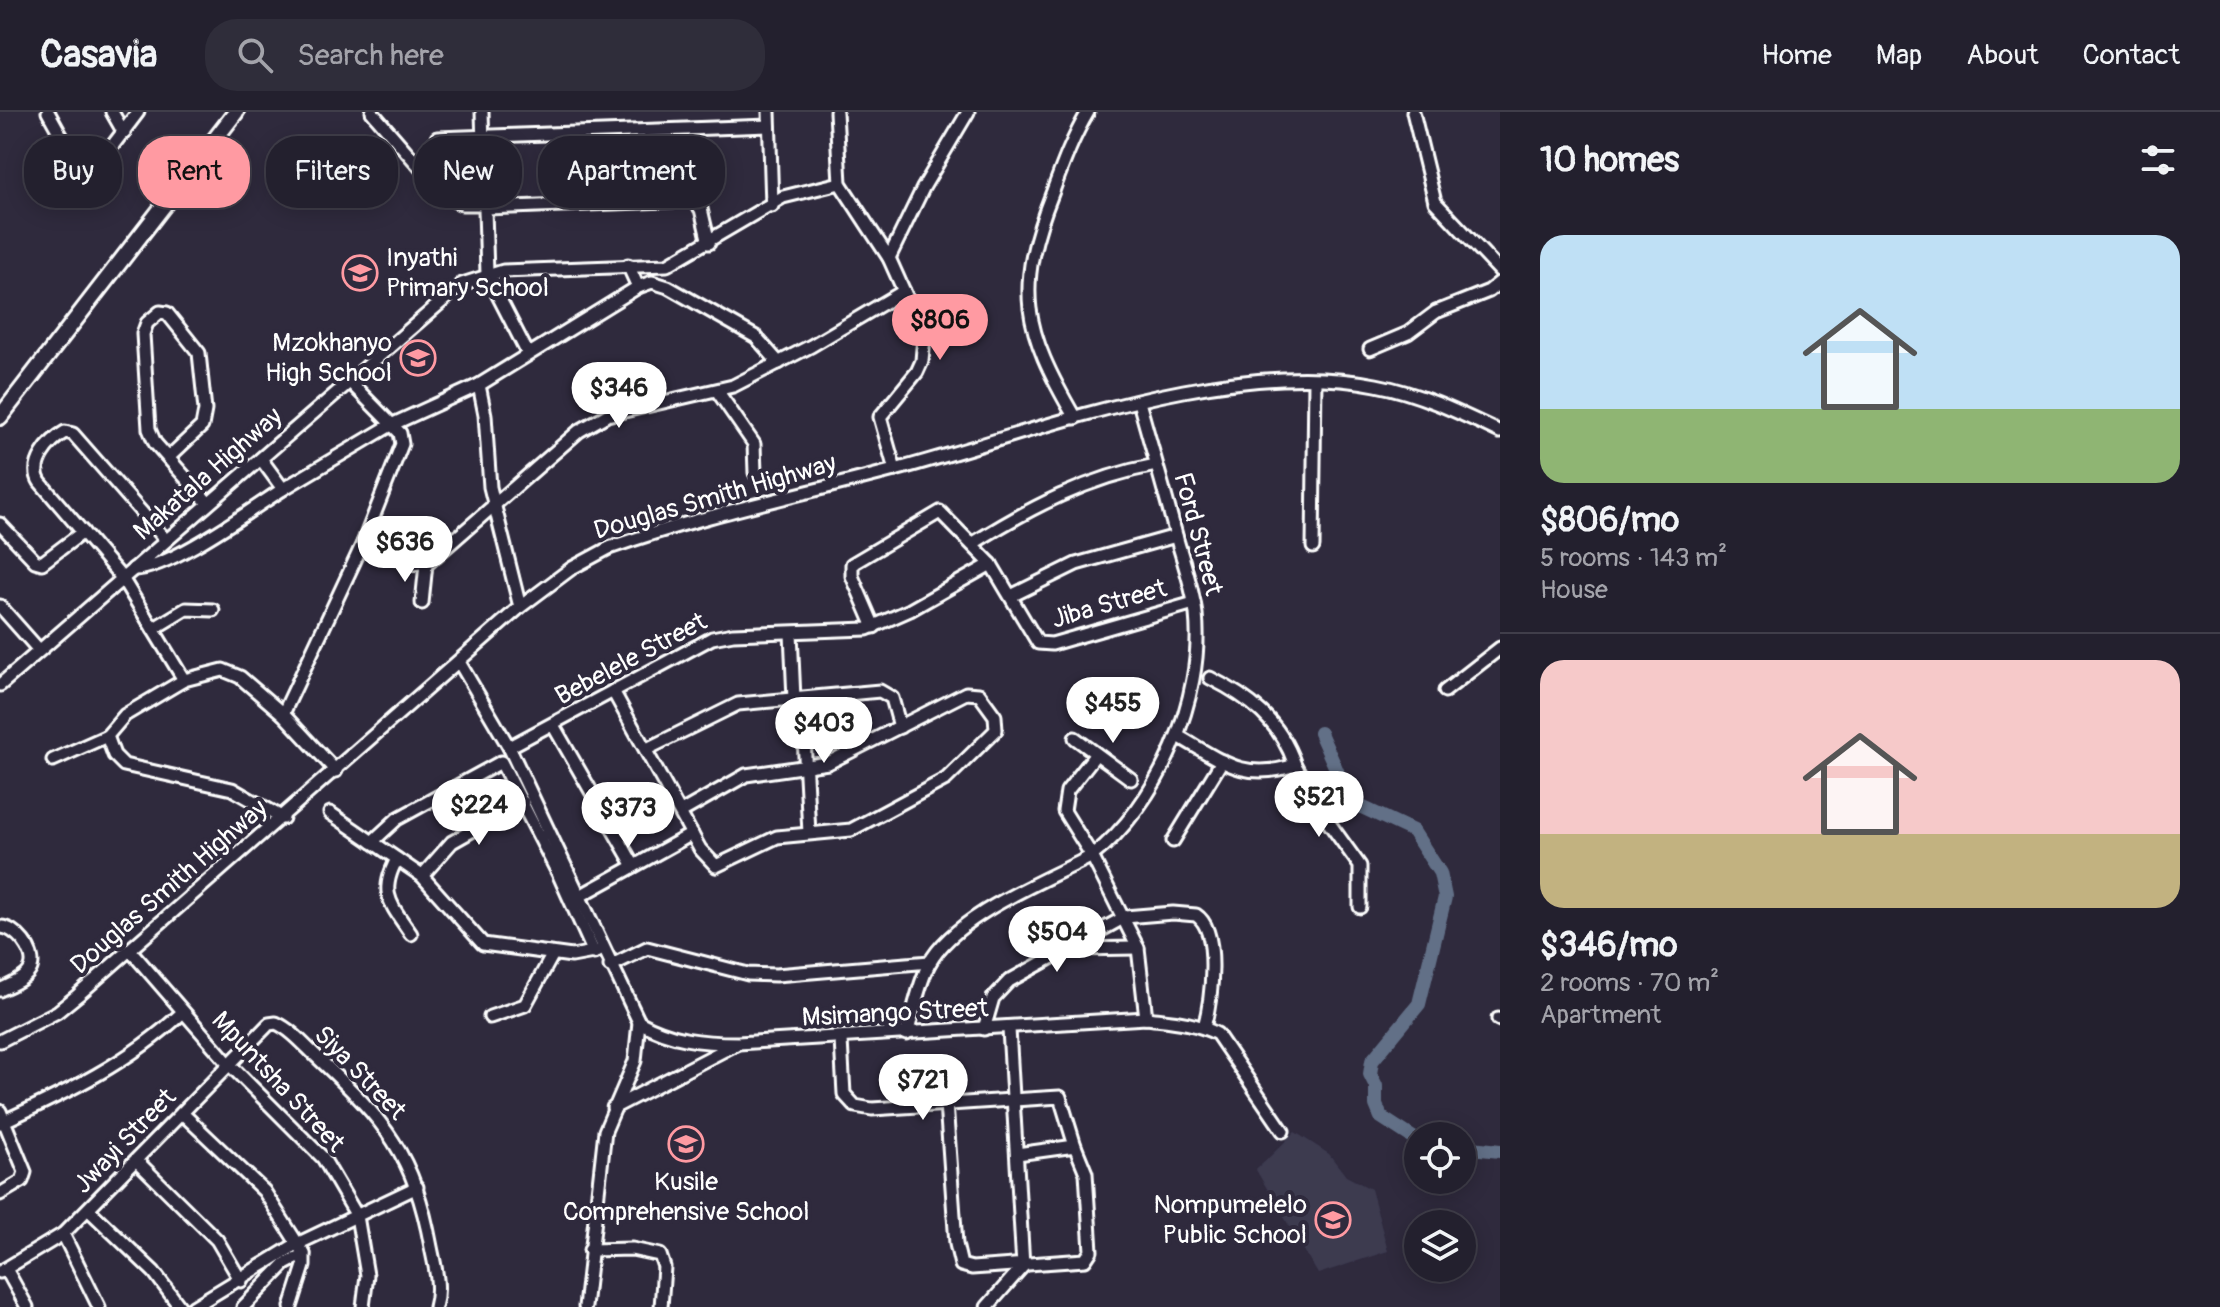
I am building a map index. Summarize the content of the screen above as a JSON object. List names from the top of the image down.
{
  "streets": {
    "street": [
      "Makatala Highway",
      "Douglas Smith Highway",
      "Ford Street",
      "Jiba Street",
      "Bebelele Street",
      "Msimango Street",
      "Siya Street",
      "Mpuntsha Street",
      "Jwayi Street"
    ]
  },
  "crossings": [
    ["Douglas Smith Highway", "Ford Street"],
    ["Douglas Smith Highway", "Mpuntsha Street"],
    ["Ford Street", "Jiba Street"],
    ["Ford Street", "Msimango Street"],
    ["Siya Street", "Jwayi Street"],
    ["Mpuntsha Street", "Jwayi Street"]
  ],
  "places": {
    "school or university": [
      "Inyathi Primary School",
      "Mzokhanyo High School",
      "Kusile Comprehensive School",
      "Nompumelelo Public School"
    ]
  },
  "page": {
    "header": "Casavia",
    "search": "Search here",
    "nav": [
      "Home",
      "Map",
      "About",
      "Contact"
    ],
    "heading": "10 homes",
    "chip": [
      "Buy",
      "Rent",
      "Filters",
      "New",
      "Apartment"
    ],
    "list": [
      {
        "name": "$806/mo",
        "note": "5 rooms · 143 m² · House"
      },
      {
        "name": "$346/mo",
        "note": "2 rooms · 70 m² · Apartment"
      }
    ],
    "price": [
      "$806",
      "$346",
      "$636",
      "$455",
      "$403",
      "$521",
      "$224",
      "$373",
      "$504",
      "$721"
    ]
  }
}
